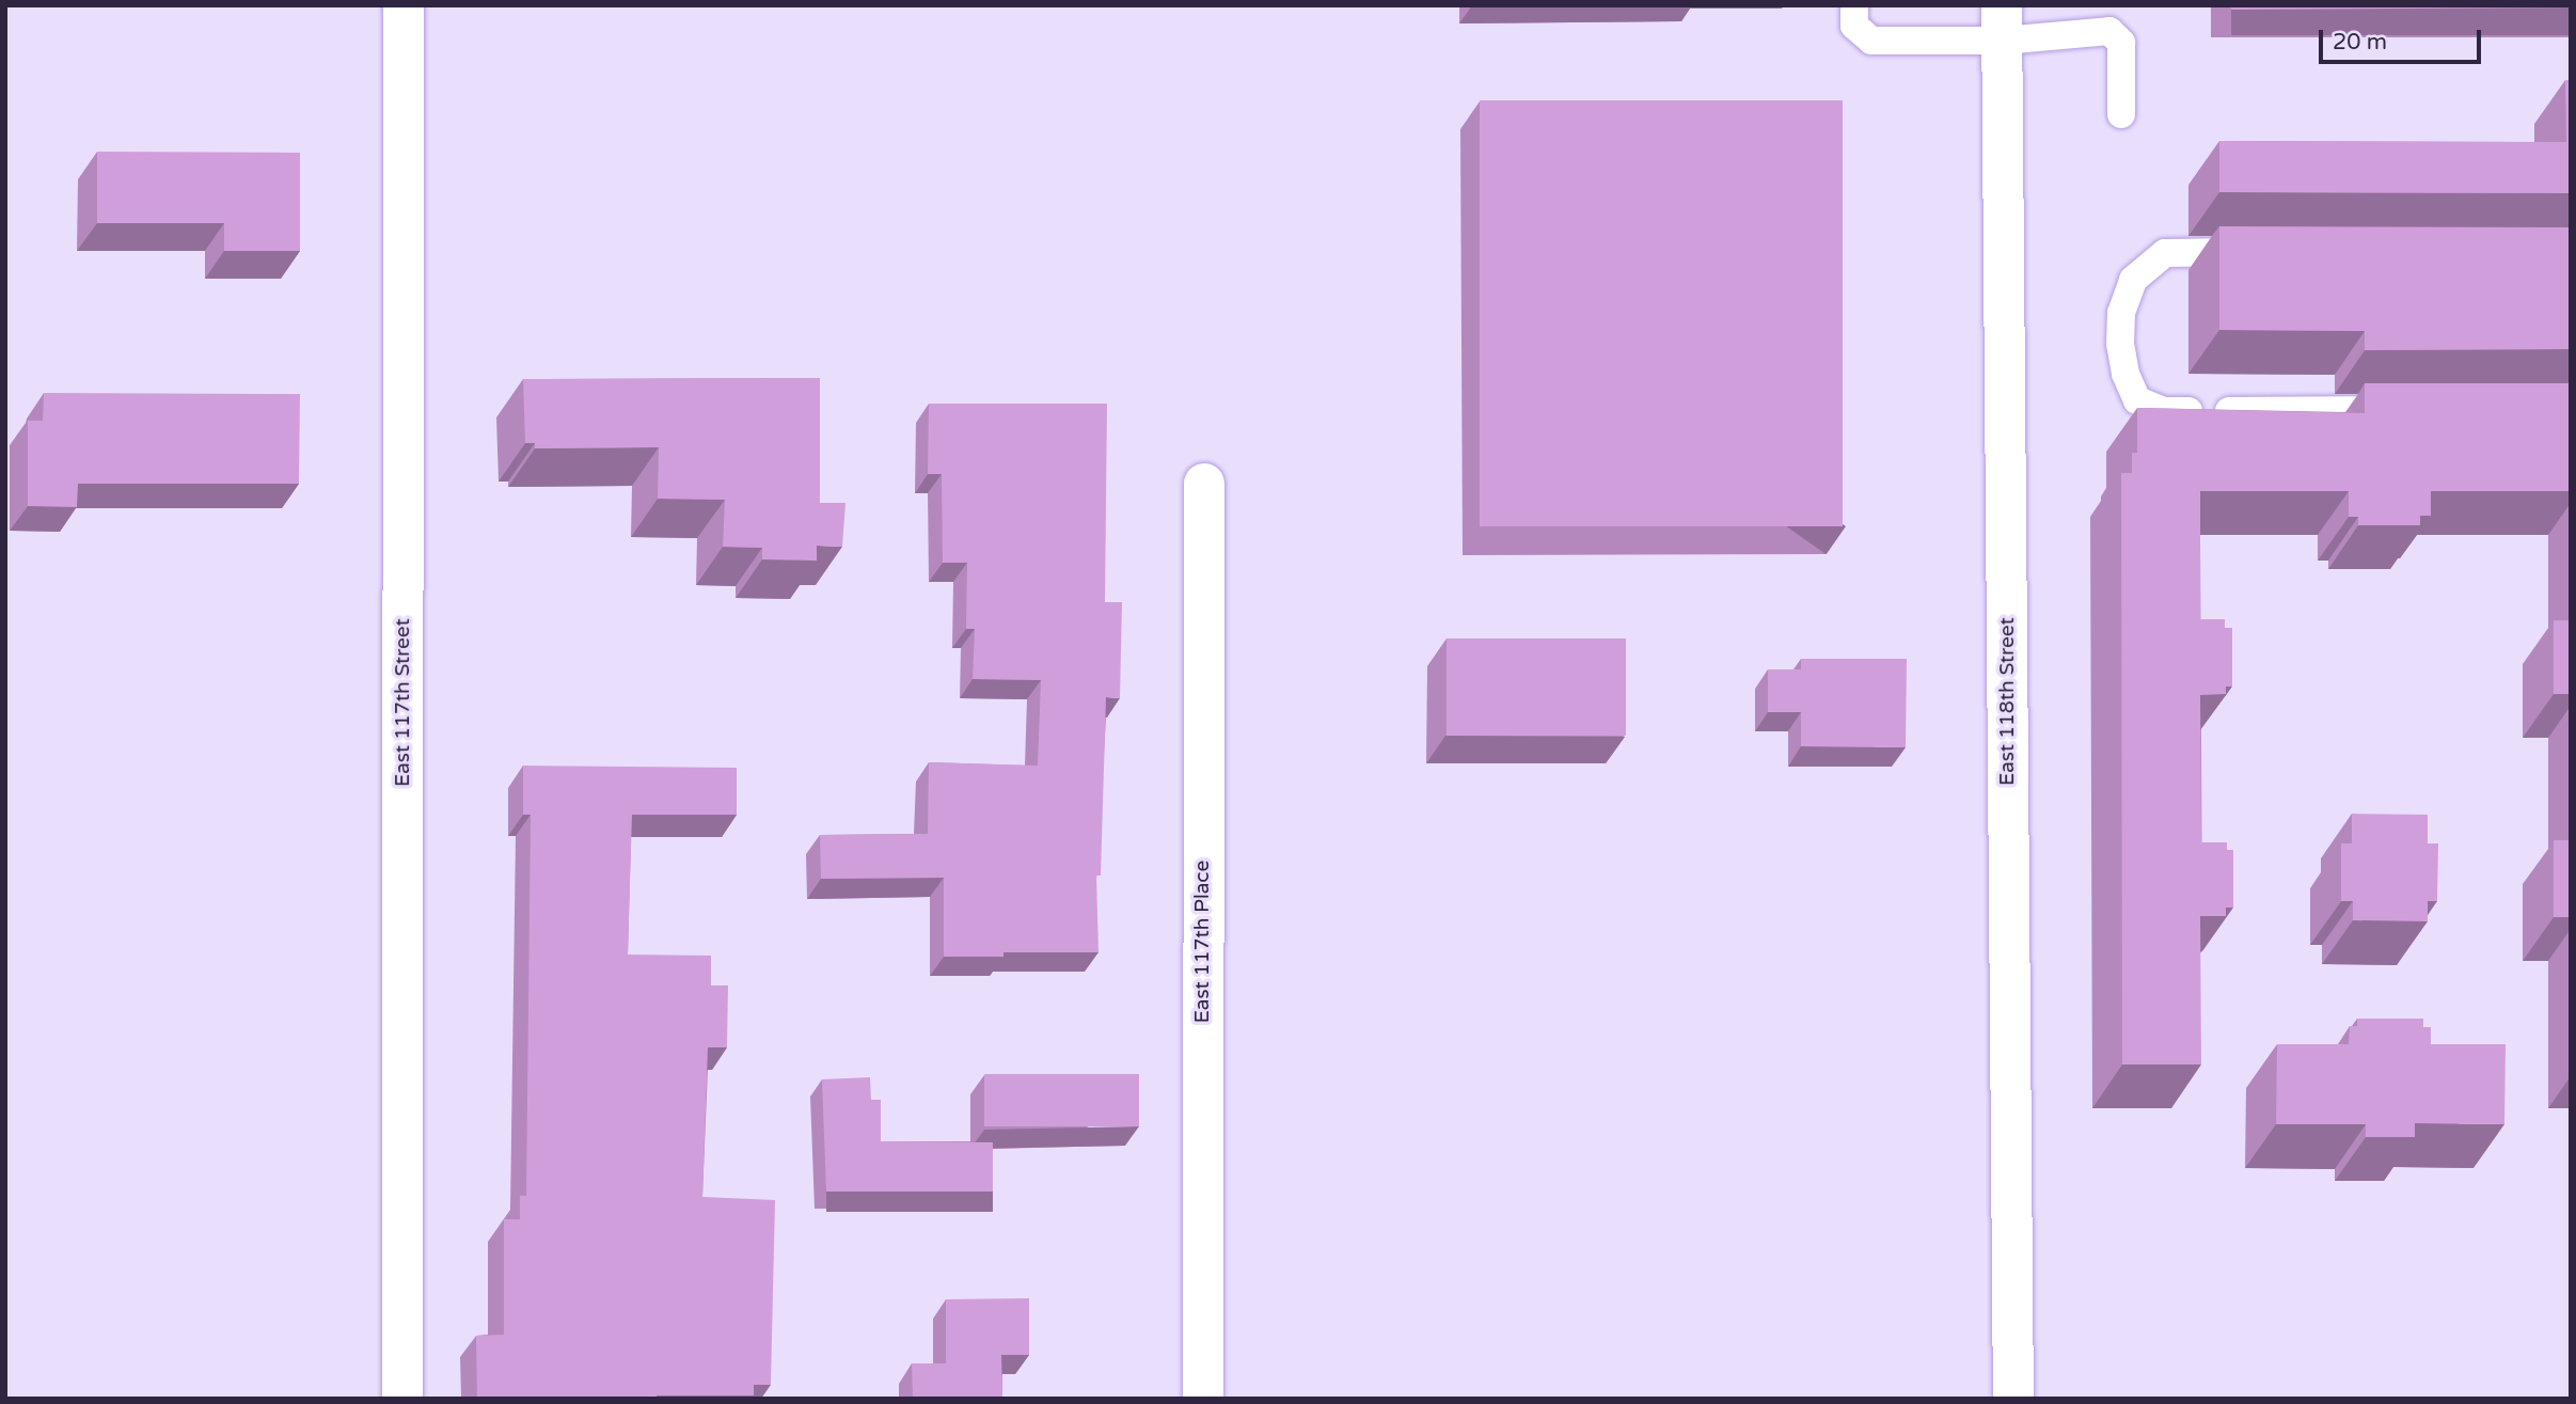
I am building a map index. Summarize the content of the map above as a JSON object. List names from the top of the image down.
{
  "streets": {
    "street": ["East 118th Street", "East 117th Street", "East 117th Place"]
  },
  "scale_bar": "20 m"
}
